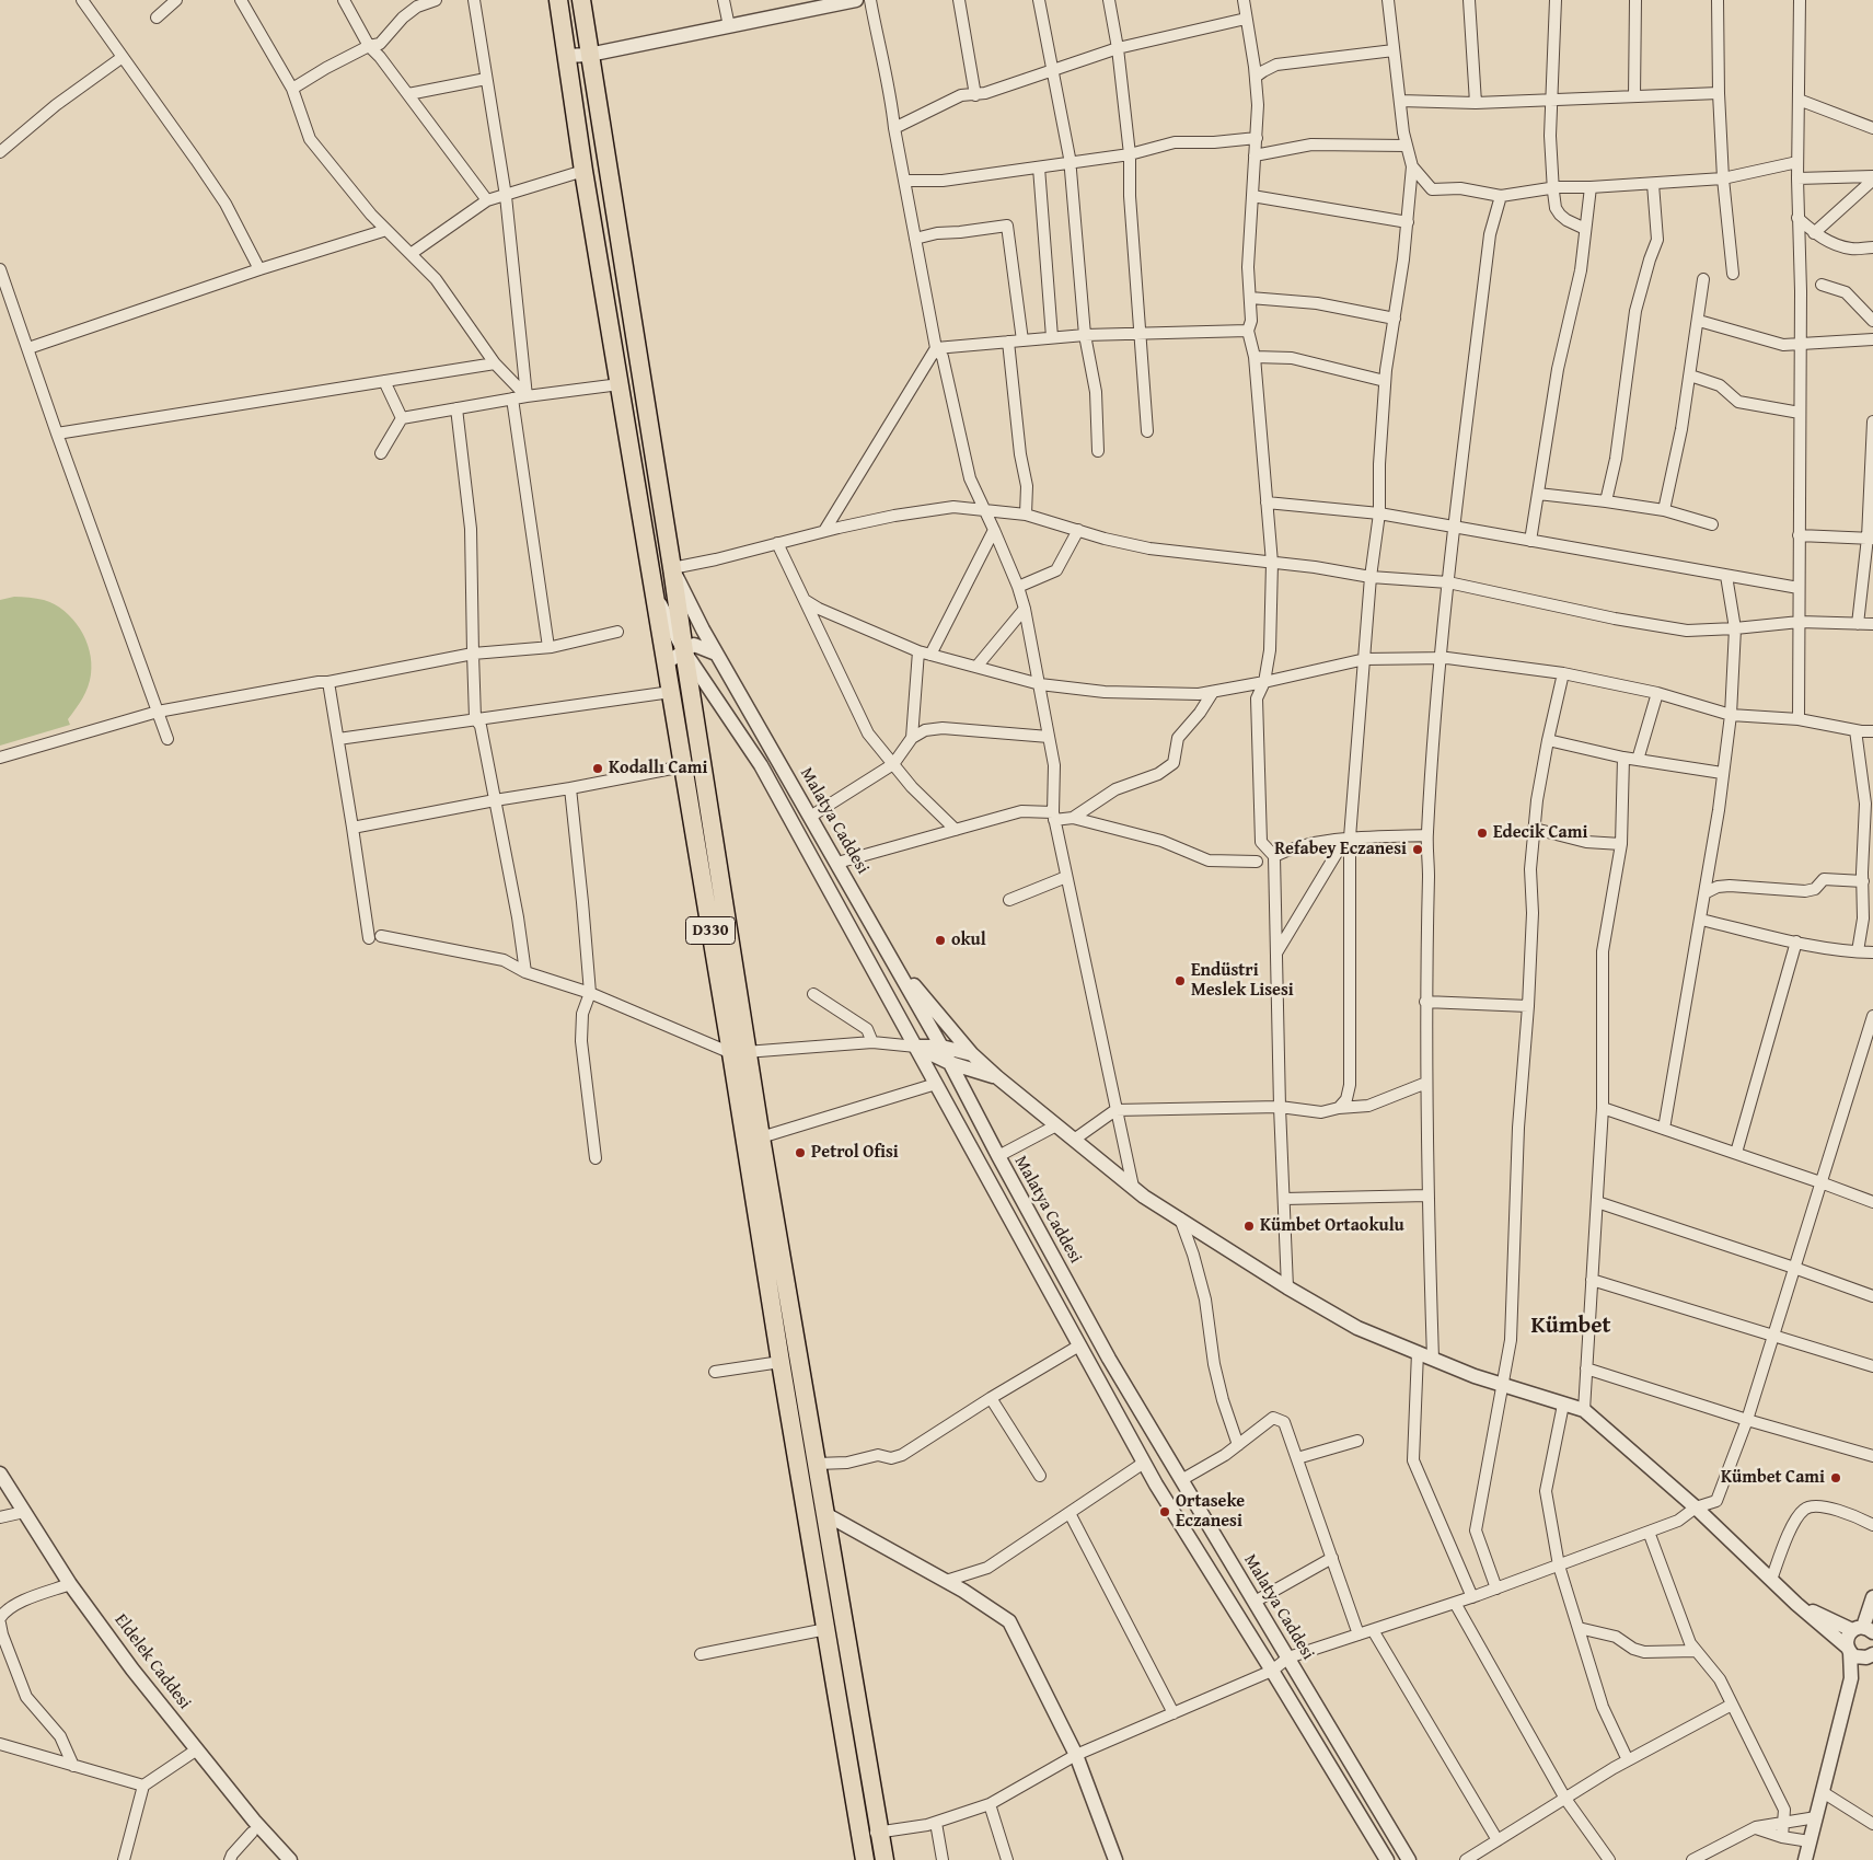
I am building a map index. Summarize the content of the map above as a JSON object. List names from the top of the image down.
{
  "streets": {
    "main road": ["D330"],
    "street": ["Malatya Caddesi", "Eldelek Caddesi"]
  },
  "crossings": [
    ["Malatya Caddesi", "D330"]
  ],
  "districts": ["Kümbet"],
  "places": [
    "Kodallı Cami",
    "Edecik Cami",
    "Refabey Eczanesi",
    "okul",
    "Endüstri Meslek Lisesi",
    "Petrol Ofisi",
    "Kümbet Ortaokulu",
    "Kümbet Cami",
    "Ortaseke Eczanesi"
  ]
}
